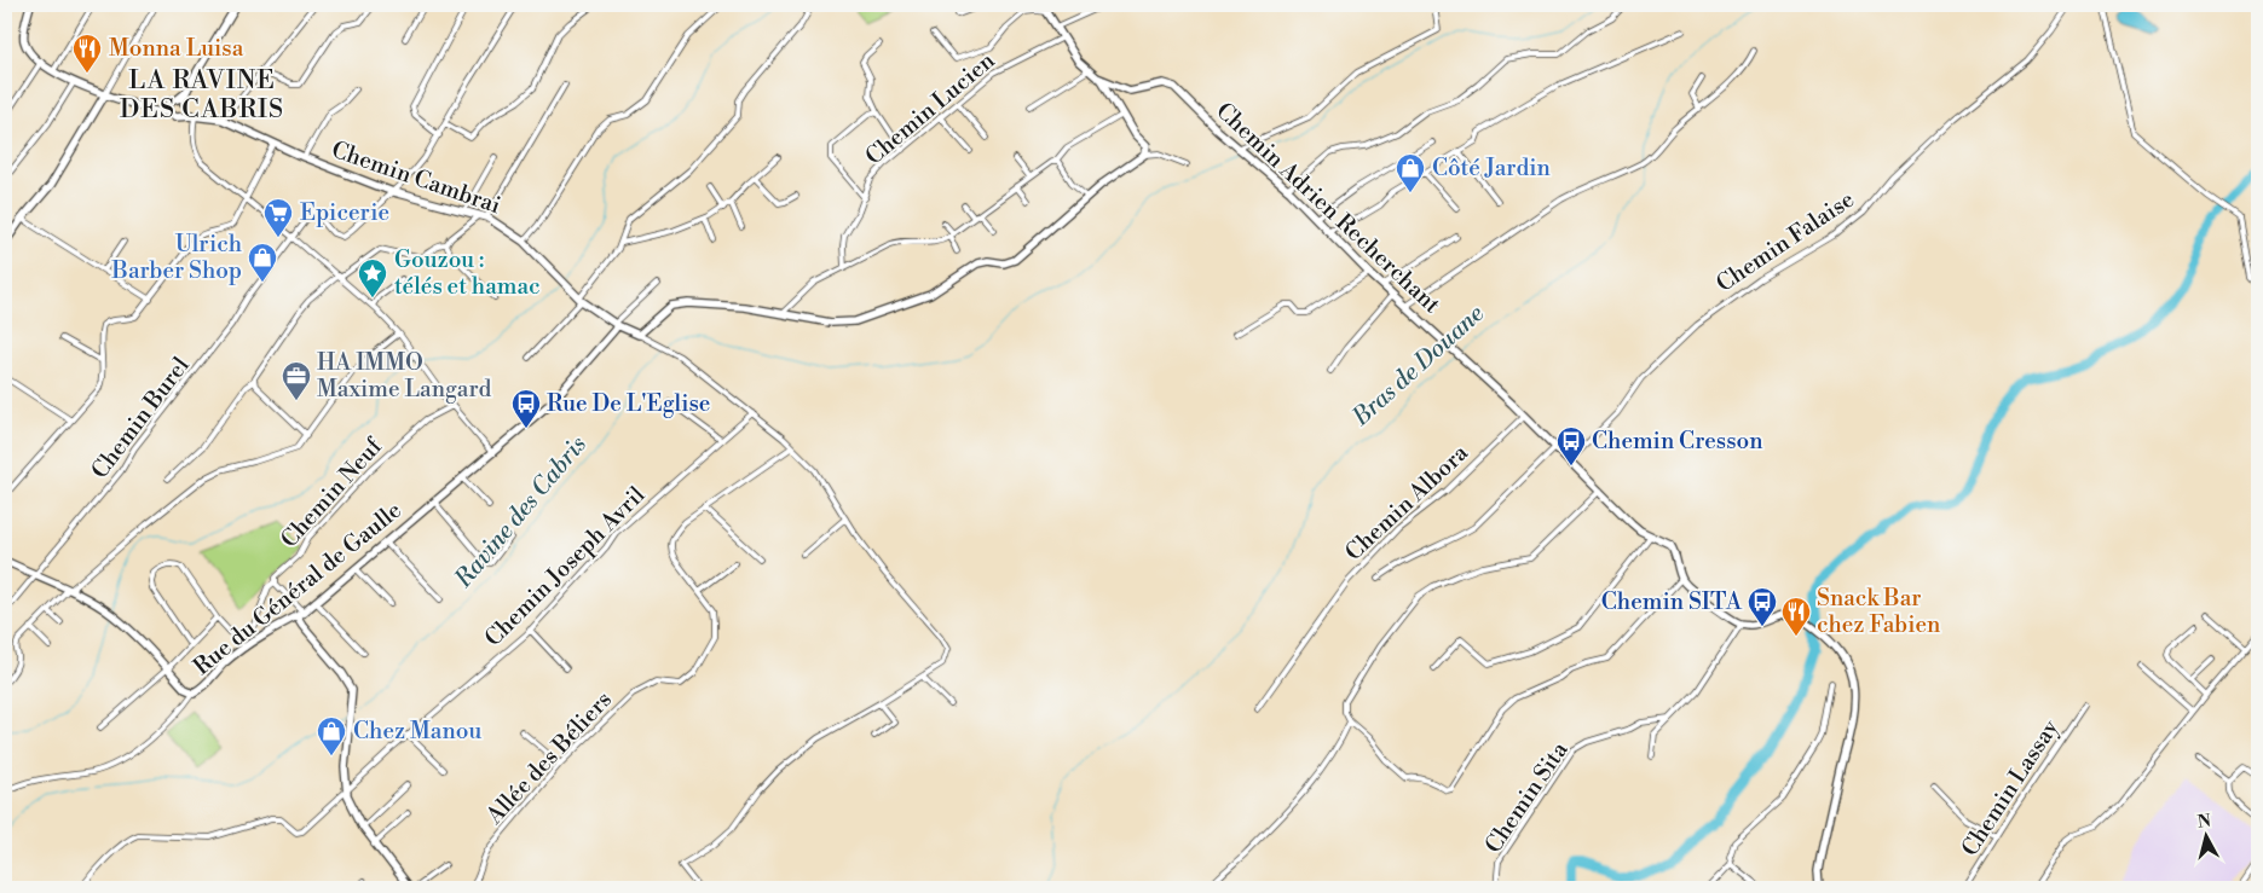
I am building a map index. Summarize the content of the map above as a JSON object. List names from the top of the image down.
{
  "streets": {
    "street": [
      "Chemin Lucien",
      "Chemin Cambrai",
      "Chemin Adrien Recherchant",
      "Chemin Falaise",
      "Chemin Burel",
      "Chemin Neuf",
      "Chemin Albora",
      "Chemin Joseph Avril",
      "Rue du Général de Gaulle",
      "Allée des Béliers",
      "Chemin Lassay",
      "Chemin Sita"
    ]
  },
  "crossings": [
    ["Chemin Lucien", "Chemin Adrien Recherchant"],
    ["Chemin Cambrai", "Chemin Burel"],
    ["Chemin Cambrai", "Chemin Joseph Avril"],
    ["Chemin Cambrai", "Rue du Général de Gaulle"],
    ["Chemin Cambrai", "Allée des Béliers"],
    ["Chemin Adrien Recherchant", "Chemin Falaise"],
    ["Chemin Adrien Recherchant", "Chemin Albora"],
    ["Chemin Burel", "Rue du Général de Gaulle"],
    ["Chemin Neuf", "Rue du Général de Gaulle"]
  ],
  "districts": ["LA RAVINE DES CABRIS"],
  "water": ["Bras de Douane", "Ravine des Cabris"],
  "places": {
    "restaurant": ["Monna Luisa", "Snack Bar chez Fabien"],
    "shop": ["Côté Jardin", "Ulrich Barber Shop", "Chez Manou"],
    "supermarket": ["Epicerie"],
    "place": ["Gouzou : télés et hamac"],
    "office": ["HA IMMO Maxime Langard"],
    "bus stop": ["Rue De L'Eglise", "Chemin Cresson", "Chemin SITA"]
  },
  "north": "top"
}
